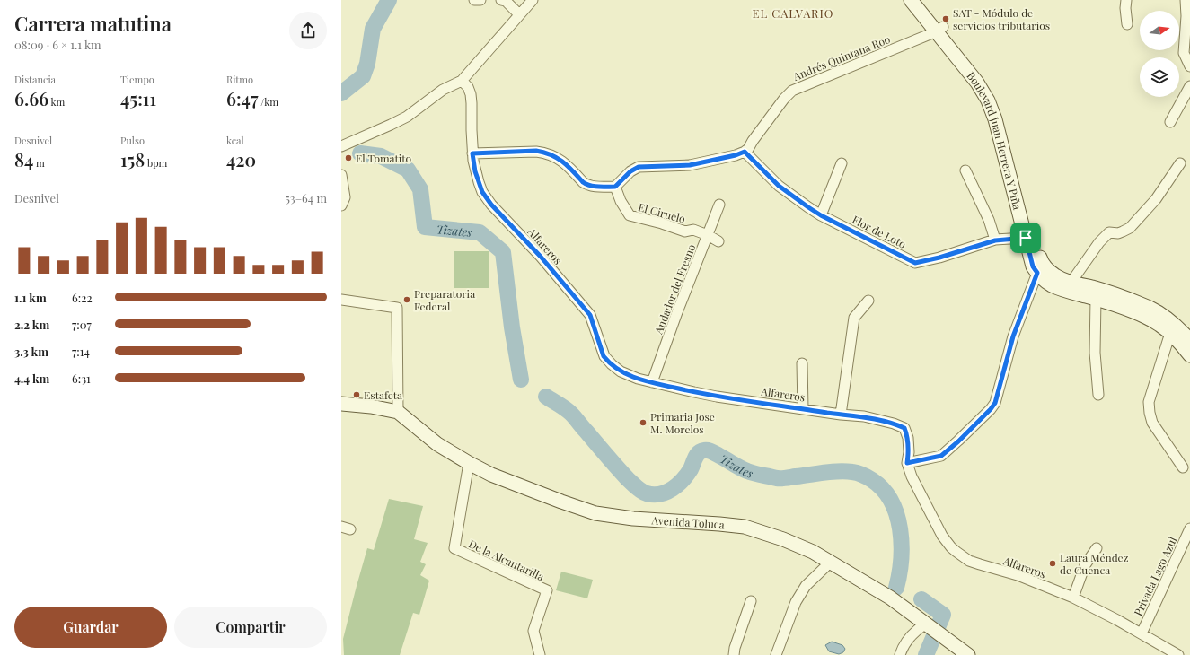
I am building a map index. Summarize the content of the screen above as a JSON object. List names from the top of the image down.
{
  "streets": {
    "main road": ["Boulevard Juan Herrera Y Piña", "Avenida Toluca"],
    "street": [
      "Andrés Quintana Roo",
      "El Ciruelo",
      "Flor de Loto",
      "Alfareros",
      "Andador del Fresno",
      "De la Alcantarilla",
      "Privada Lago Azul"
    ]
  },
  "crossings": [
    ["Andrés Quintana Roo", "Boulevard Juan Herrera Y Piña"],
    ["Andrés Quintana Roo", "Flor de Loto"],
    ["Boulevard Juan Herrera Y Piña", "Flor de Loto"],
    ["El Ciruelo", "Andador del Fresno"],
    ["Alfareros", "Andador del Fresno"],
    ["Alfareros", "Privada Lago Azul"],
    ["Avenida Toluca", "De la Alcantarilla"]
  ],
  "districts": ["EL CALVARIO"],
  "water": ["Tizates"],
  "places": [
    "SAT - Módulo de servicios tributarios",
    "El Tomatito",
    "Preparatoria Federal",
    "Estafeta",
    "Primaria Jose M. Morelos",
    "Laura Méndez de Cuenca"
  ],
  "north": "right",
  "page": {
    "heading": ["Carrera matutina", "08:09 · 6 × 1.1 km"],
    "stats": [
      ["Distancia", "6.66 km"],
      ["Tiempo", "45:11"],
      ["Ritmo", "6:47 /km"],
      ["Desnivel", "84 m"],
      ["Pulso", "158 bpm"],
      ["kcal", "420"]
    ],
    "chart": ["Desnivel", "53–64 m"],
    "list": [
      {
        "name": "1.1 km",
        "note": "6:22"
      },
      {
        "name": "2.2 km",
        "note": "7:07"
      },
      {
        "name": "3.3 km",
        "note": "7:14"
      },
      {
        "name": "4.4 km",
        "note": "6:31"
      }
    ],
    "buttons": ["Guardar", "Compartir"]
  }
}
